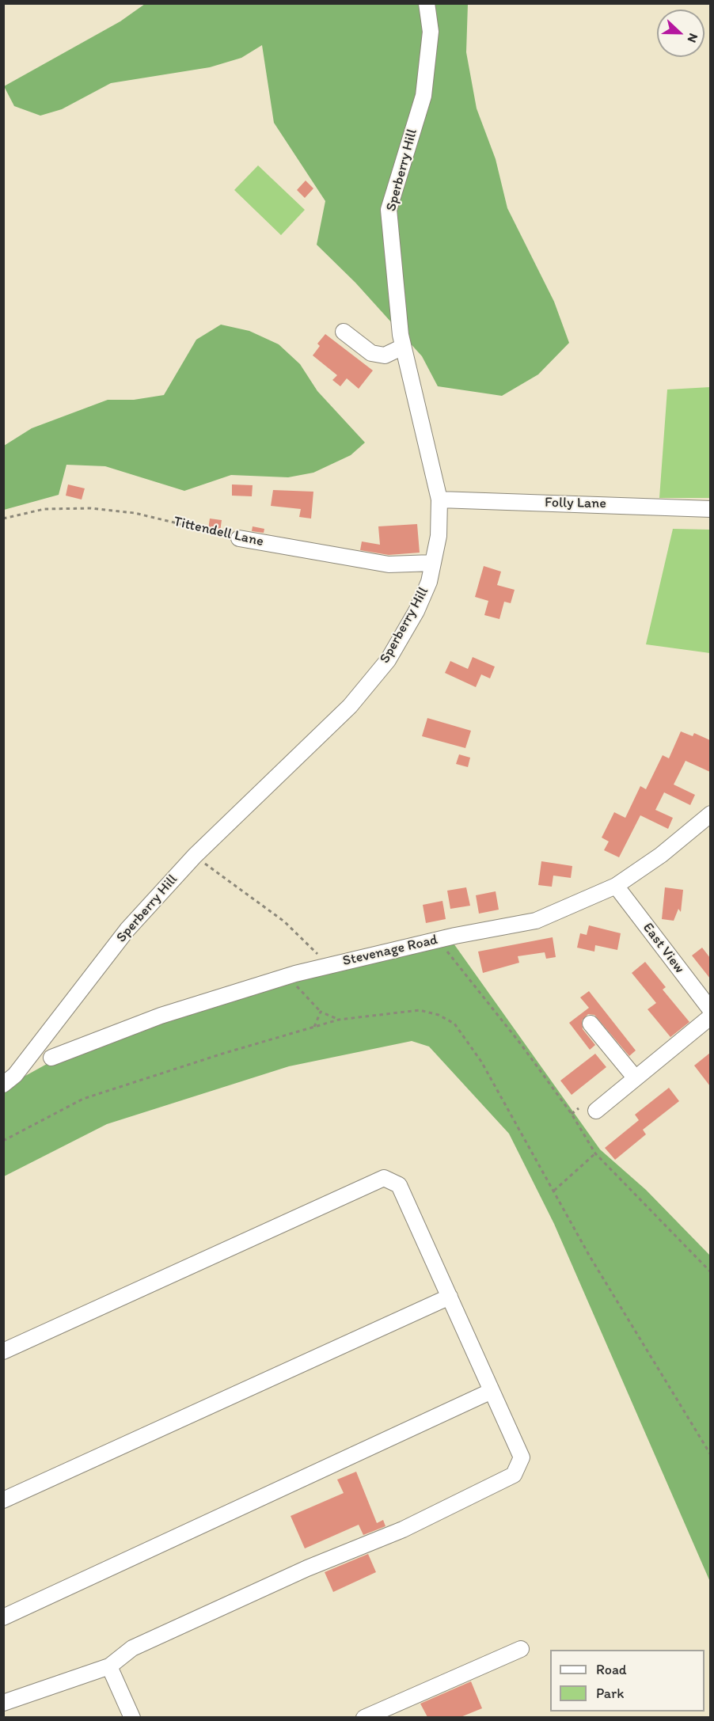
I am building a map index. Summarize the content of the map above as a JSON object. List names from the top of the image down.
{
  "streets": {
    "street": [
      "Sperberry Hill",
      "Folly Lane",
      "Tittendell Lane",
      "East View",
      "Stevenage Road"
    ]
  },
  "crossings": [
    ["Sperberry Hill", "Folly Lane"],
    ["Sperberry Hill", "Tittendell Lane"],
    ["East View", "Stevenage Road"]
  ],
  "legend": ["Road", "Park"],
  "north": "right"
}
